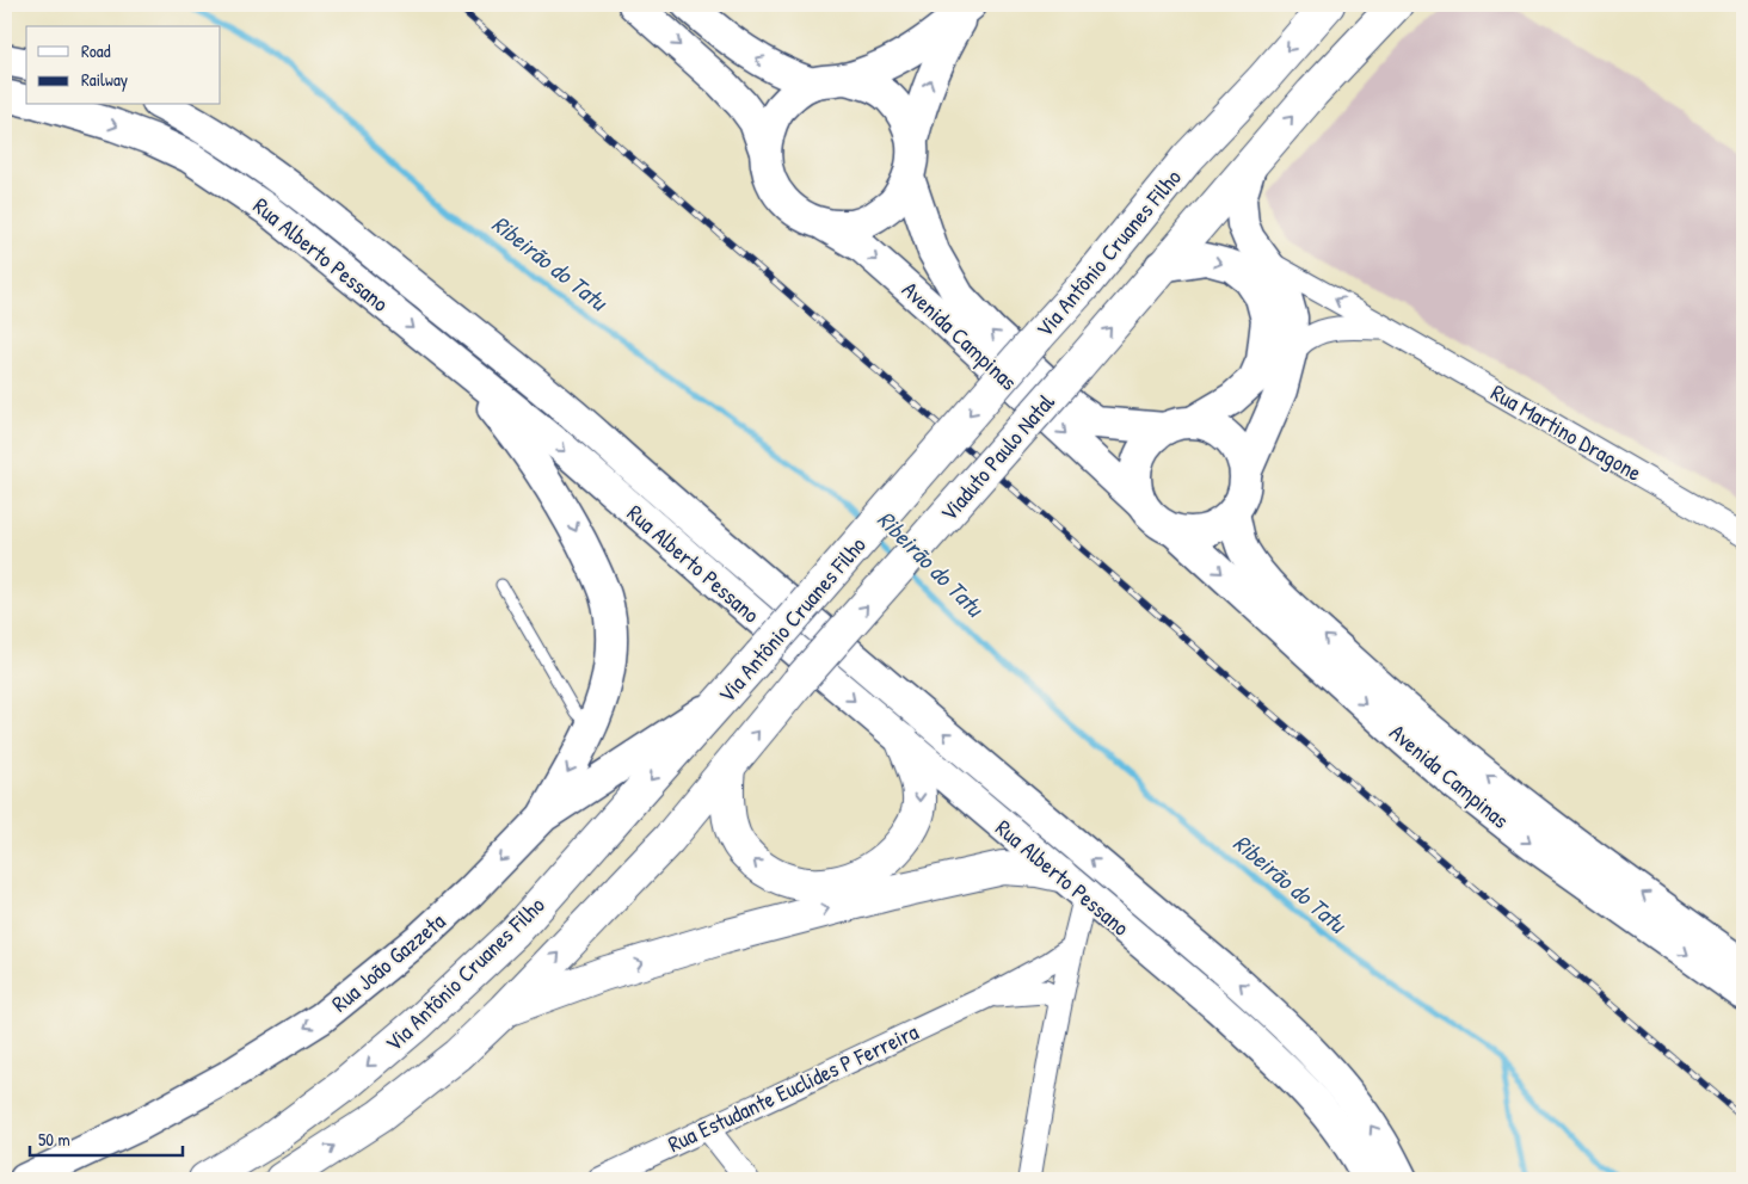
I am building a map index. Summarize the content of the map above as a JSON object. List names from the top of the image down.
{
  "streets": {
    "main road": ["Via Antônio Cruanes Filho", "Viaduto Paulo Natal"],
    "street": [
      "Rua Alberto Pessano",
      "Avenida Campinas",
      "Rua Martino Dragone",
      "Rua João Gazzeta",
      "Rua Estudante Euclides P Ferreira"
    ]
  },
  "crossings": [
    ["Via Antônio Cruanes Filho", "Viaduto Paulo Natal"],
    ["Via Antônio Cruanes Filho", "Rua João Gazzeta"],
    ["Avenida Campinas", "Rua Martino Dragone"]
  ],
  "one_way": ["Viaduto Paulo Natal", "Rua João Gazzeta"],
  "water": ["Ribeirão do Tatu"],
  "legend": ["Road", "Railway"],
  "scale_bar": "50 m"
}
